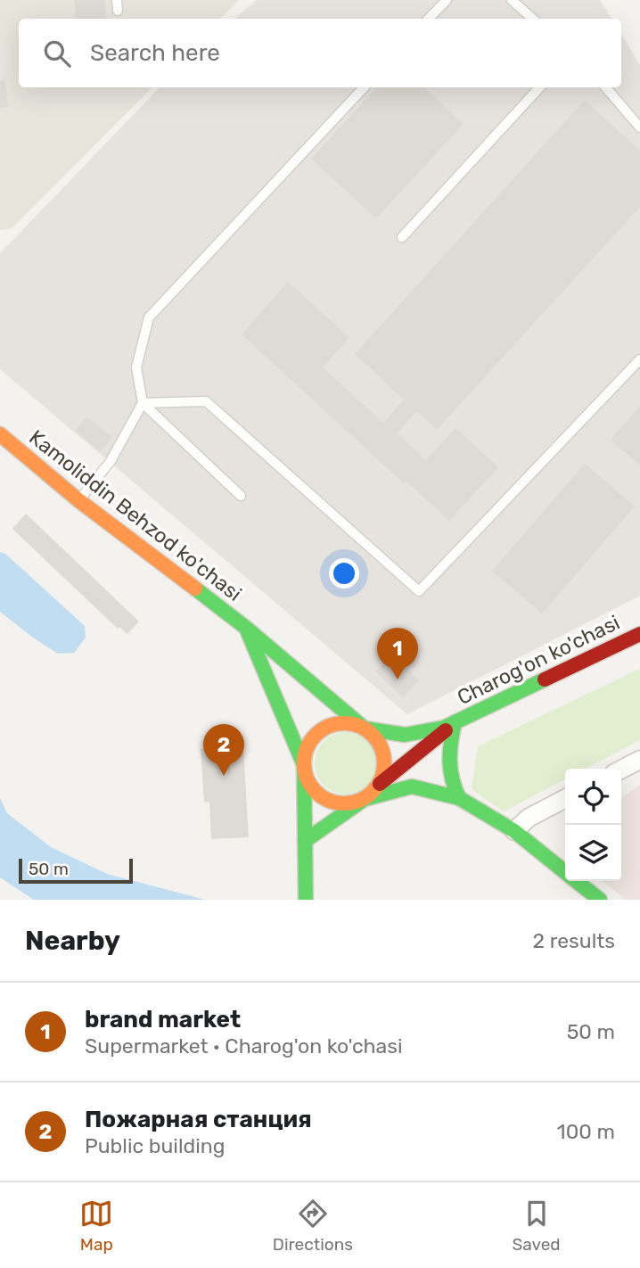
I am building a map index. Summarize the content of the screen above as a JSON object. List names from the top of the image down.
{
  "streets": {
    "main road": ["Kamoliddin Behzod ko'chasi", "Charog'on ko'chasi"]
  },
  "scale_bar": "50 m",
  "page": {
    "search": "Search here",
    "pins": ["1", "2"],
    "scale": "50 m",
    "heading": ["Nearby", "2 results"],
    "list": [
      {
        "mark": "1",
        "name": "brand market",
        "note": "Supermarket · Charog'on ko'chasi",
        "value": "50 m"
      },
      {
        "mark": "2",
        "name": "Пожарная станция",
        "note": "Public building",
        "value": "100 m"
      }
    ],
    "nav": ["Map", "Directions", "Saved"]
  }
}
